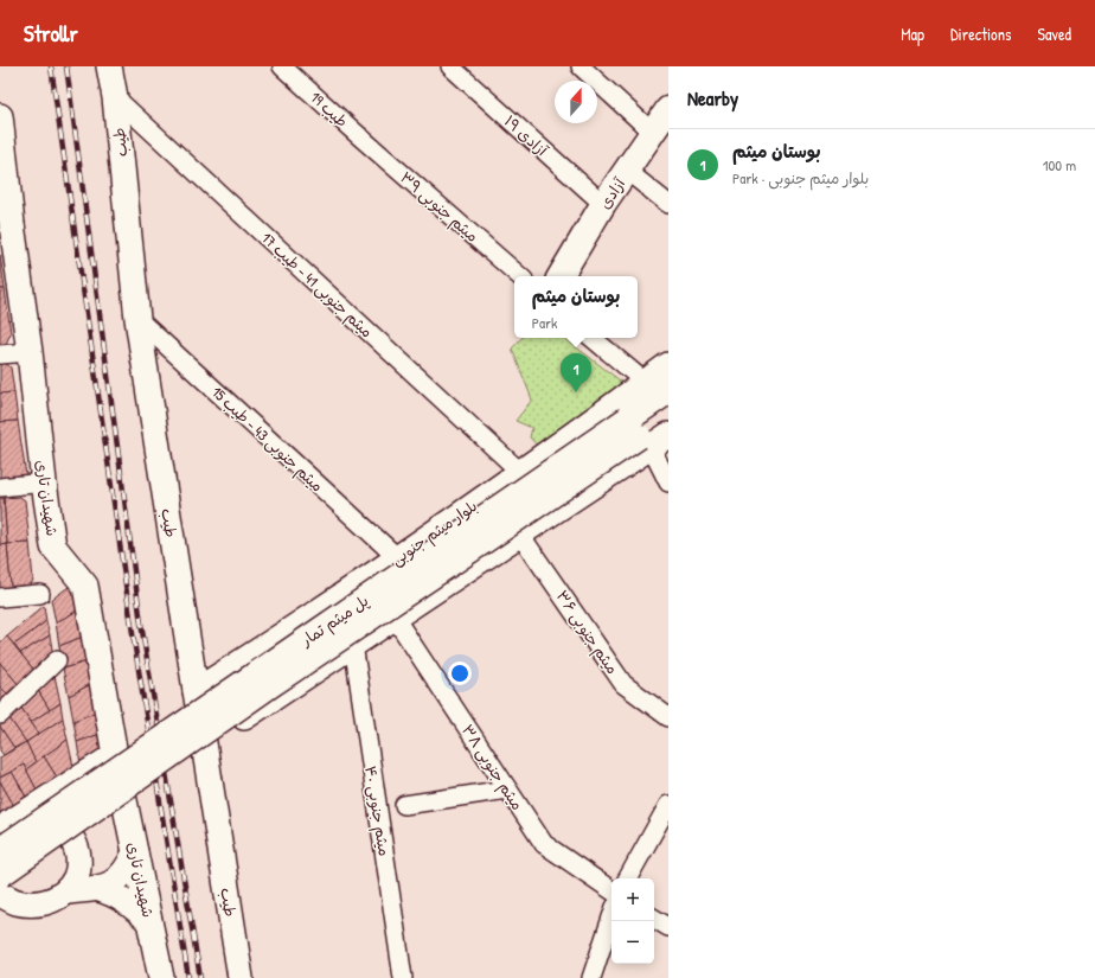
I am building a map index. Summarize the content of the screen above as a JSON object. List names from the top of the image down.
{
  "streets": {
    "main road": [
      "طیب",
      "آزادی",
      "شهیدان تاری",
      "بلوار میثم جنوبی",
      "پل میثم تمار"
    ],
    "street": [
      "طیب 19",
      "آزادی ۱۹",
      "میثم جنوبی ۳۹",
      "میثم جنوبی 41 - طیب 17",
      "میثم جنوبی 43 - طیب 15",
      "میثم جنوبی ۳۶",
      "میثم جنوبی ۳۸",
      "میثم جنوبی ۴۰"
    ]
  },
  "crossings": [
    ["طیب 19", "میثم جنوبی ۳۹"],
    ["آزادی ۱۹", "آزادی"],
    ["طیب", "میثم جنوبی 41 - طیب 17"],
    ["طیب", "میثم جنوبی 43 - طیب 15"],
    ["طیب", "بلوار میثم جنوبی"],
    ["میثم جنوبی 41 - طیب 17", "بلوار میثم جنوبی"],
    ["میثم جنوبی 43 - طیب 15", "بلوار میثم جنوبی"]
  ],
  "north": "top",
  "page": {
    "header": "Strollr",
    "nav": ["Map", "Directions", "Saved"],
    "heading": "Nearby",
    "list": [
      {
        "mark": "1",
        "name": "بوستان میثم",
        "note": "Park · بلوار میثم جنوبی",
        "value": "100 m"
      }
    ],
    "popup": ["بوستان میثم", "Park"],
    "pins": "1",
    "map_buttons": ["+", "−"]
  }
}
